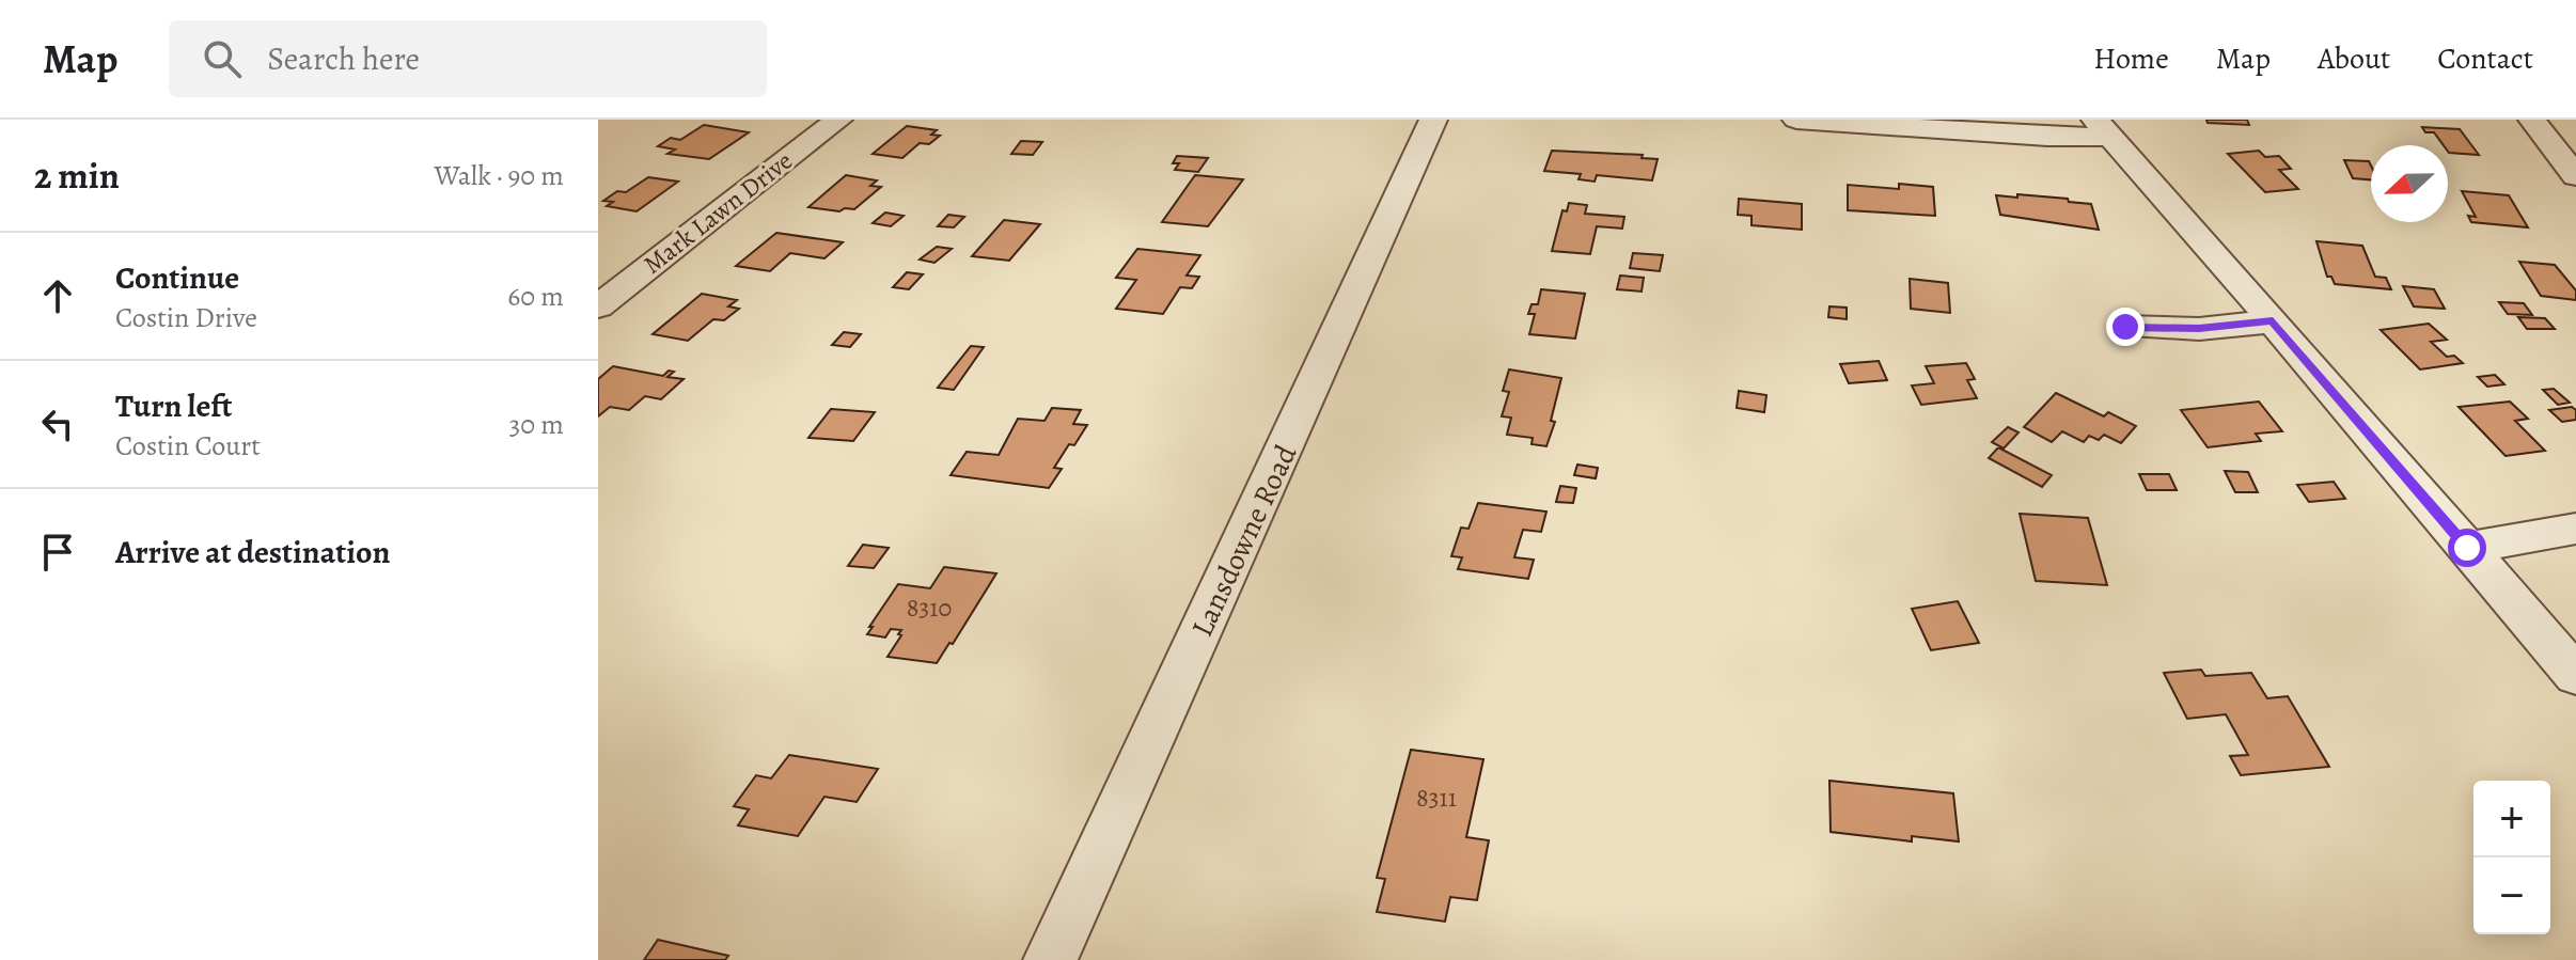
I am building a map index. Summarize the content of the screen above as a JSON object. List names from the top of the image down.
{
  "streets": {
    "street": ["Mark Lawn Drive", "Lansdowne Road"]
  },
  "house_numbers": ["8310", "8311"],
  "north": "left",
  "page": {
    "header": "Map",
    "search": "Search here",
    "nav": [
      "Home",
      "Map",
      "About",
      "Contact"
    ],
    "heading": ["2 min", "Walk · 90 m"],
    "list": [
      ["Continue", "Costin Drive", "60 m"],
      ["Turn left", "Costin Court", "30 m"],
      "Arrive at destination"
    ],
    "map_buttons": ["+", "−"]
  }
}
